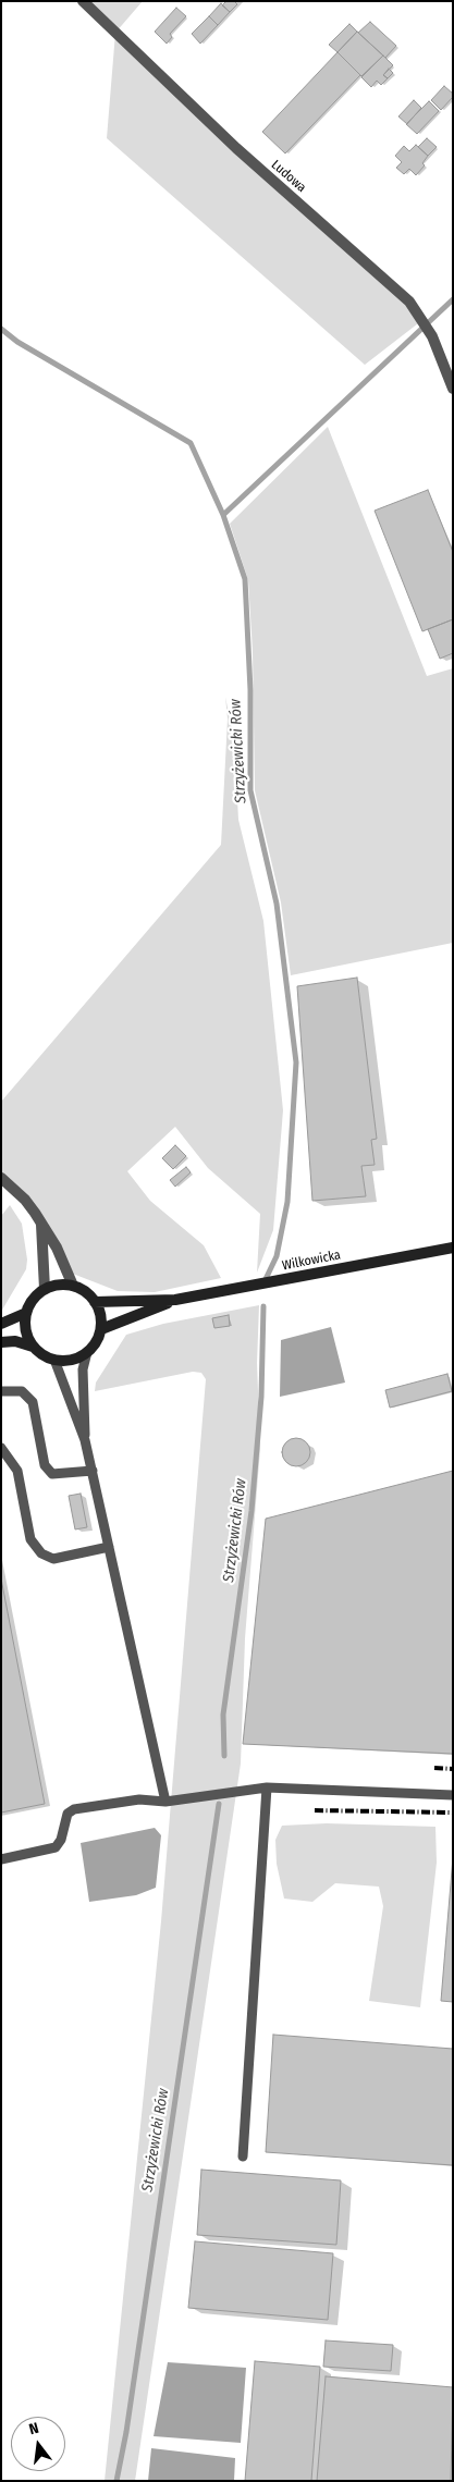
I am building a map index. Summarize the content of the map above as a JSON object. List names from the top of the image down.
{
  "streets": {
    "main road": ["Wilkowicka"],
    "street": ["Ludowa"]
  },
  "water": ["Strzyżewicki Rów"],
  "north": "top"
}
